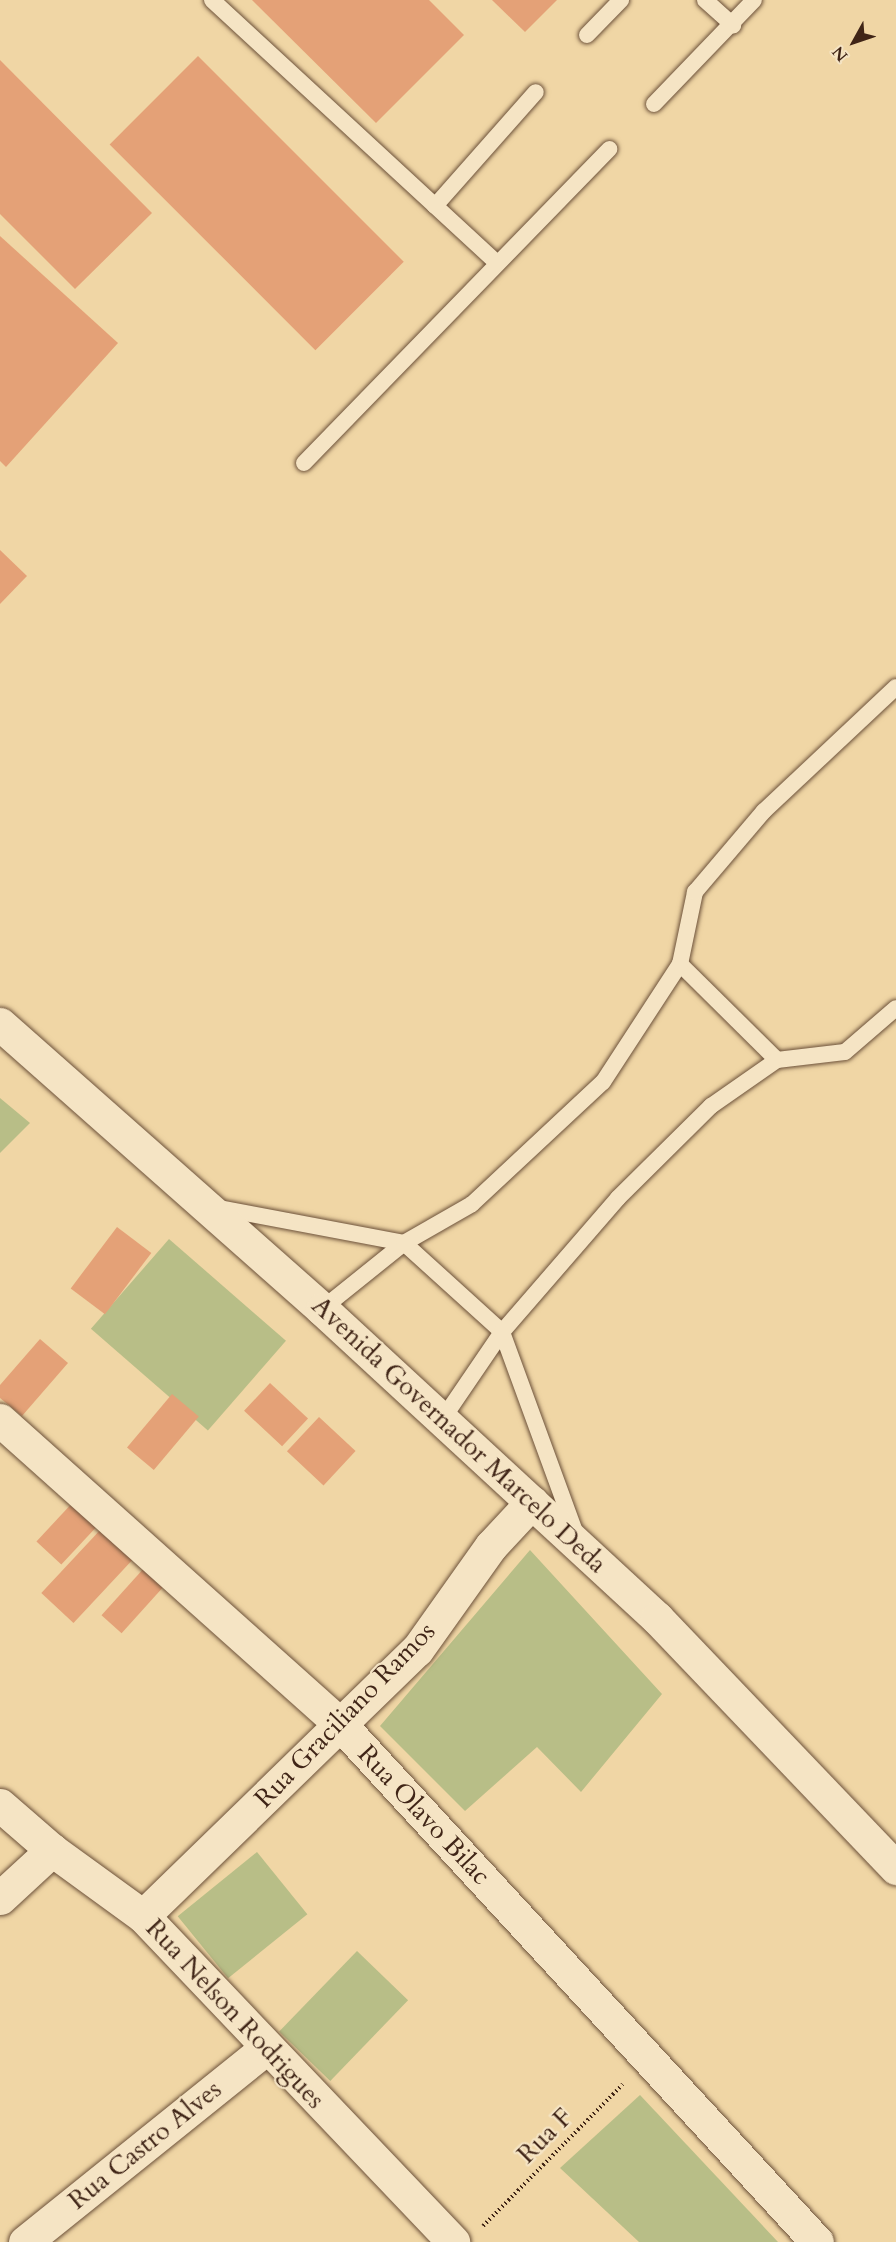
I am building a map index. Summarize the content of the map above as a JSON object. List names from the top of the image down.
{
  "streets": {
    "street": [
      "Avenida Governador Marcelo Deda",
      "Rua Graciliano Ramos",
      "Rua Olavo Bilac",
      "Rua Nelson Rodrigues",
      "Rua Castro Alves"
    ],
    "path": ["Rua F"]
  },
  "crossings": [
    ["Avenida Governador Marcelo Deda", "Rua Graciliano Ramos"],
    ["Rua Graciliano Ramos", "Rua Olavo Bilac"],
    ["Rua Graciliano Ramos", "Rua Nelson Rodrigues"],
    ["Rua Olavo Bilac", "Rua F"],
    ["Rua Nelson Rodrigues", "Rua F"],
    ["Rua Nelson Rodrigues", "Rua Castro Alves"]
  ],
  "north": "bottom left"
}
